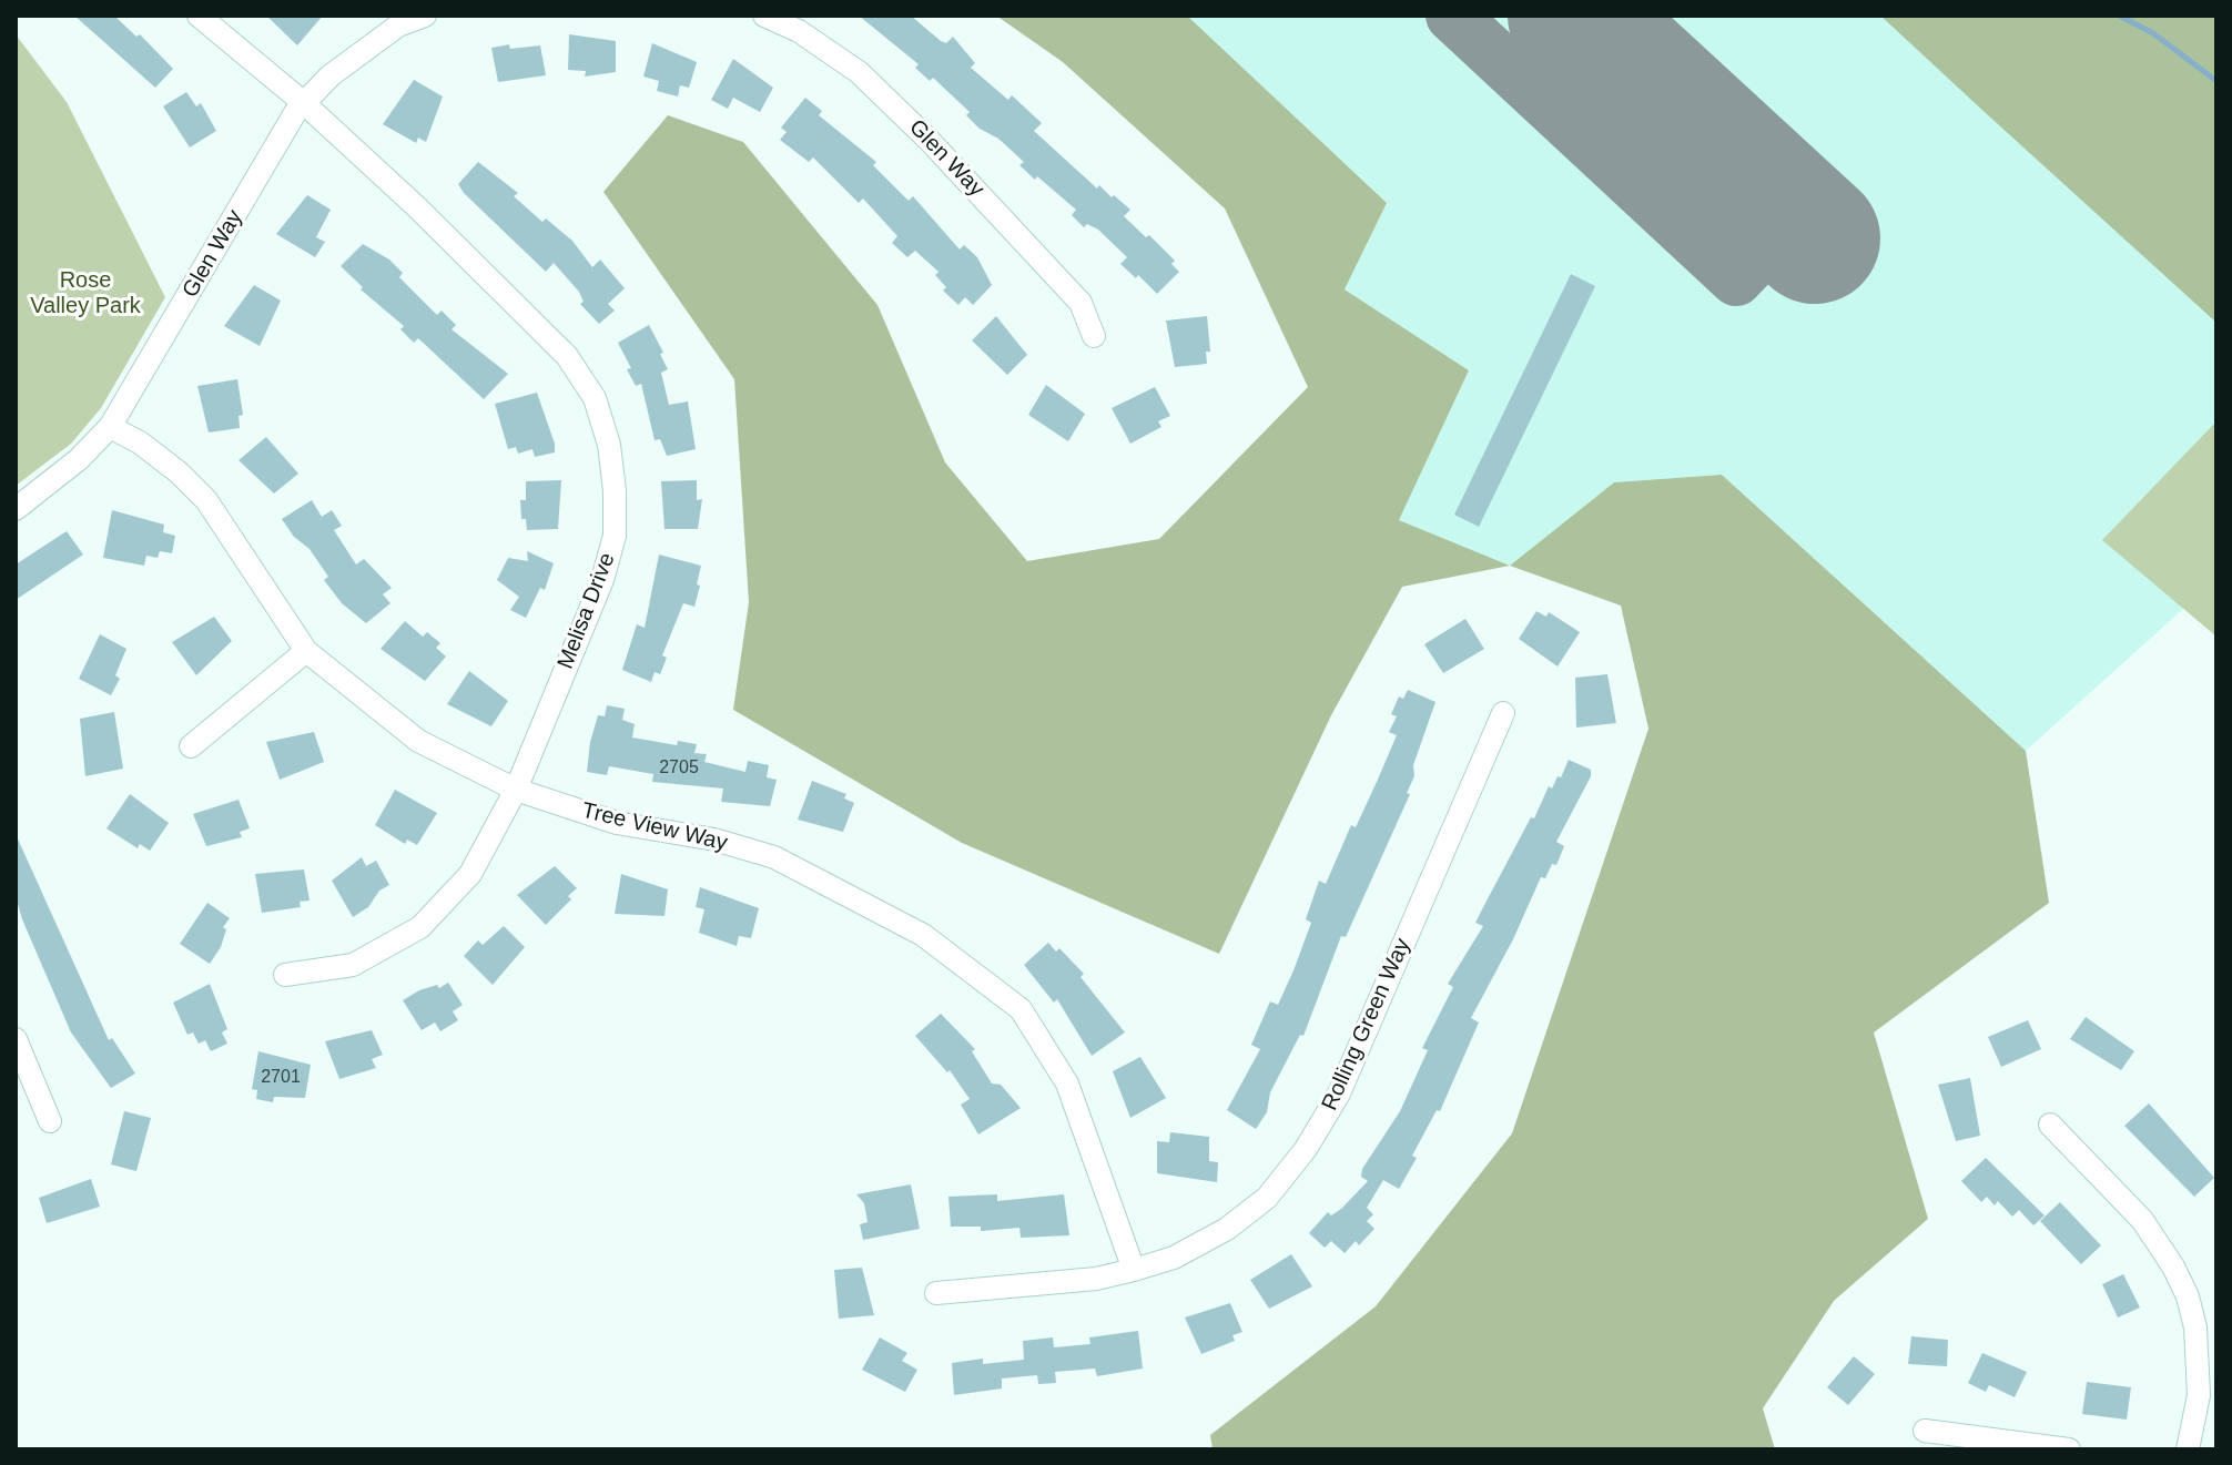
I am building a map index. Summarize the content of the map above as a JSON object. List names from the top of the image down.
{
  "streets": {
    "street": [
      "Glen Way",
      "Melisa Drive",
      "Tree View Way",
      "Rolling Green Way"
    ]
  },
  "crossings": [
    ["Glen Way", "Melisa Drive"],
    ["Glen Way", "Tree View Way"],
    ["Melisa Drive", "Tree View Way"],
    ["Tree View Way", "Rolling Green Way"]
  ],
  "parks": ["Rose Valley Park"],
  "house_numbers": ["2705", "2701"]
}
